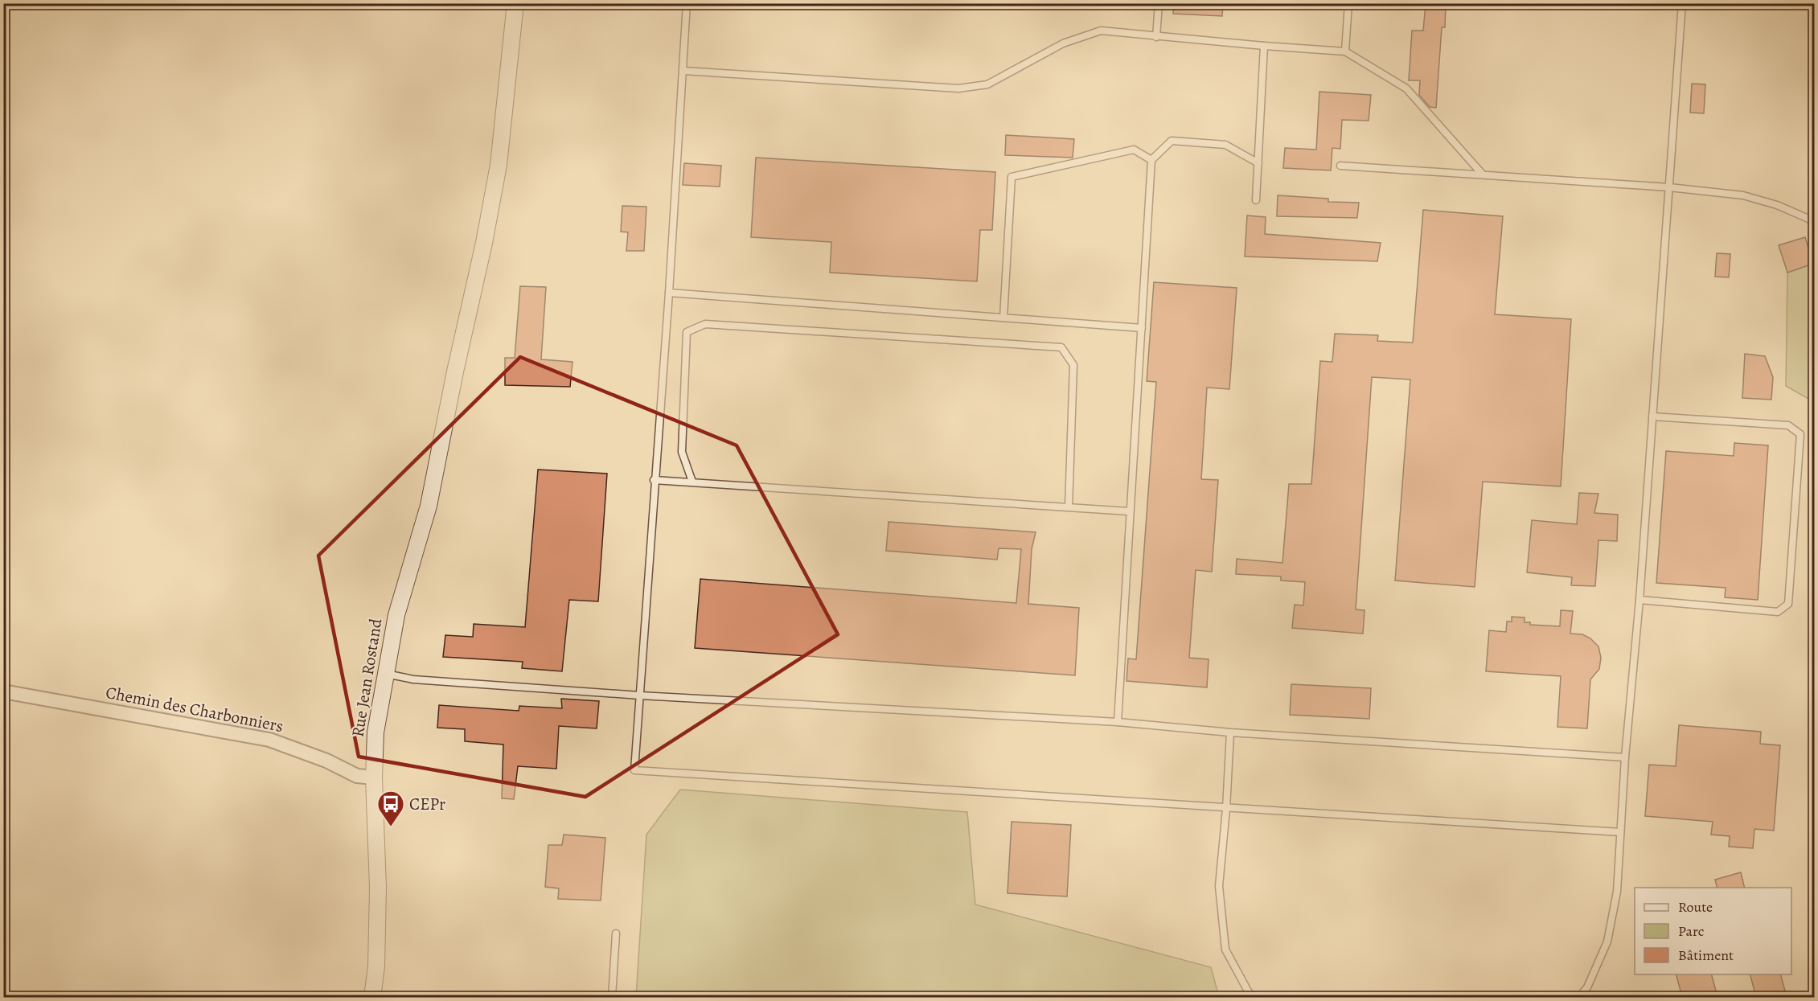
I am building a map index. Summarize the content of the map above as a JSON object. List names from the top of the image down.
{
  "streets": {
    "street": ["Rue Jean Rostand", "Chemin des Charbonniers"]
  },
  "crossings": [
    ["Rue Jean Rostand", "Chemin des Charbonniers"]
  ],
  "places": {
    "bus stop": ["CEPr"]
  },
  "legend": ["Route", "Parc", "Bâtiment"]
}
